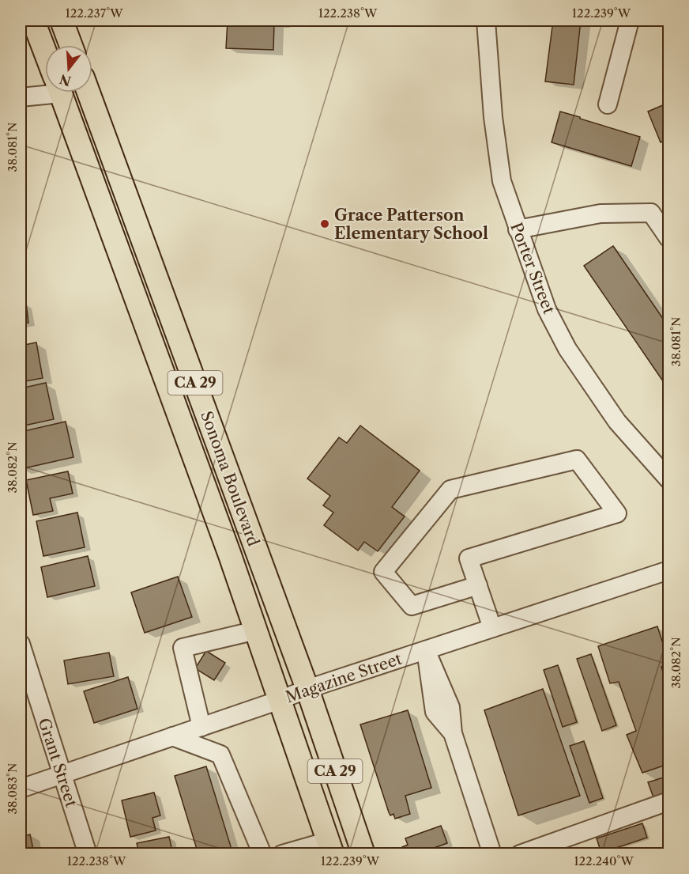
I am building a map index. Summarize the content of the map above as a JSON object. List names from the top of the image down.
{
  "streets": {
    "main road": ["CA 29", "Sonoma Boulevard"],
    "street": ["Porter Street", "Magazine Street", "Grant Street"]
  },
  "crossings": [
    ["Sonoma Boulevard", "Magazine Street"],
    ["Magazine Street", "Grant Street"]
  ],
  "places": ["Grace Patterson Elementary School"],
  "north": "bottom",
  "coordinates": [
    "122.237°W",
    "122.238°W",
    "122.239°W",
    "38.081°N",
    "38.082°N",
    "38.083°N",
    "122.240°W"
  ]
}
